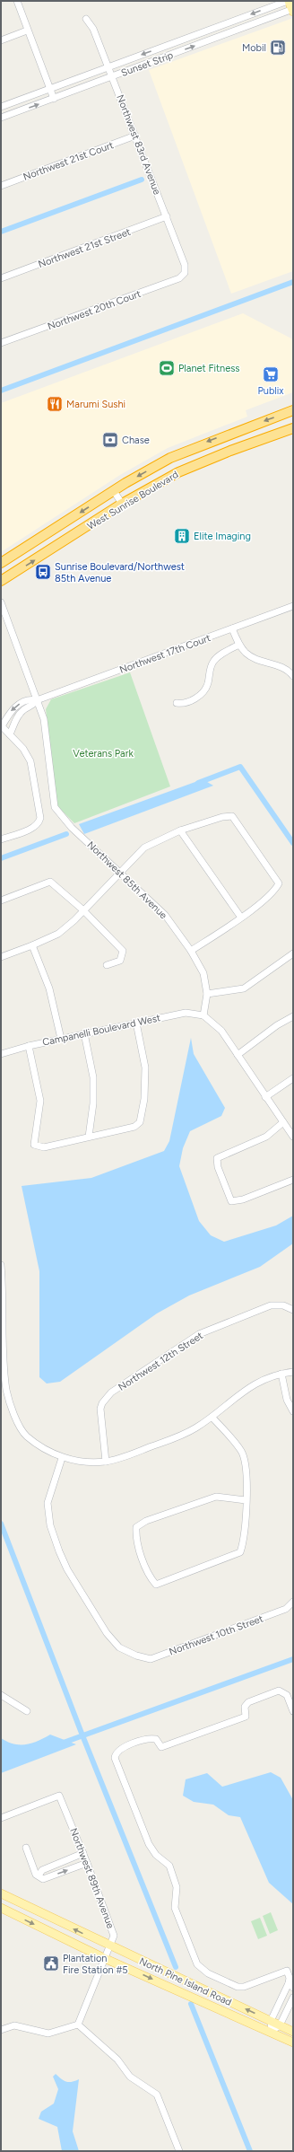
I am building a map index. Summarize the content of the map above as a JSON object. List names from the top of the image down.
{
  "streets": {
    "highway": ["West Sunrise Boulevard"],
    "main road": ["North Pine Island Road"],
    "street": [
      "Sunset Strip",
      "Northwest 83rd Avenue",
      "Northwest 21st Court",
      "Northwest 21st Street",
      "Northwest 20th Court",
      "Northwest 17th Court",
      "Northwest 85th Avenue",
      "Campanelli Boulevard West",
      "Northwest 12th Street",
      "Northwest 10th Street",
      "Northwest 89th Avenue"
    ]
  },
  "crossings": [
    ["Sunset Strip", "Northwest 83rd Avenue"],
    ["Northwest 83rd Avenue", "Northwest 21st Court"],
    ["Northwest 83rd Avenue", "Northwest 21st Street"],
    ["Northwest 83rd Avenue", "Northwest 20th Court"],
    ["Northwest 17th Court", "Northwest 85th Avenue"],
    ["Northwest 85th Avenue", "Campanelli Boulevard West"],
    ["Northwest 89th Avenue", "North Pine Island Road"]
  ],
  "parks": ["Veterans Park"],
  "places": {
    "fuel station": ["Mobil"],
    "sports": ["Planet Fitness"],
    "supermarket": ["Publix"],
    "restaurant": ["Marumi Sushi"],
    "bank": ["Chase"],
    "building": ["Elite Imaging"],
    "bus stop": ["Sunrise Boulevard/Northwest 85th Avenue"],
    "public building": ["Plantation Fire Station #5"]
  }
}
